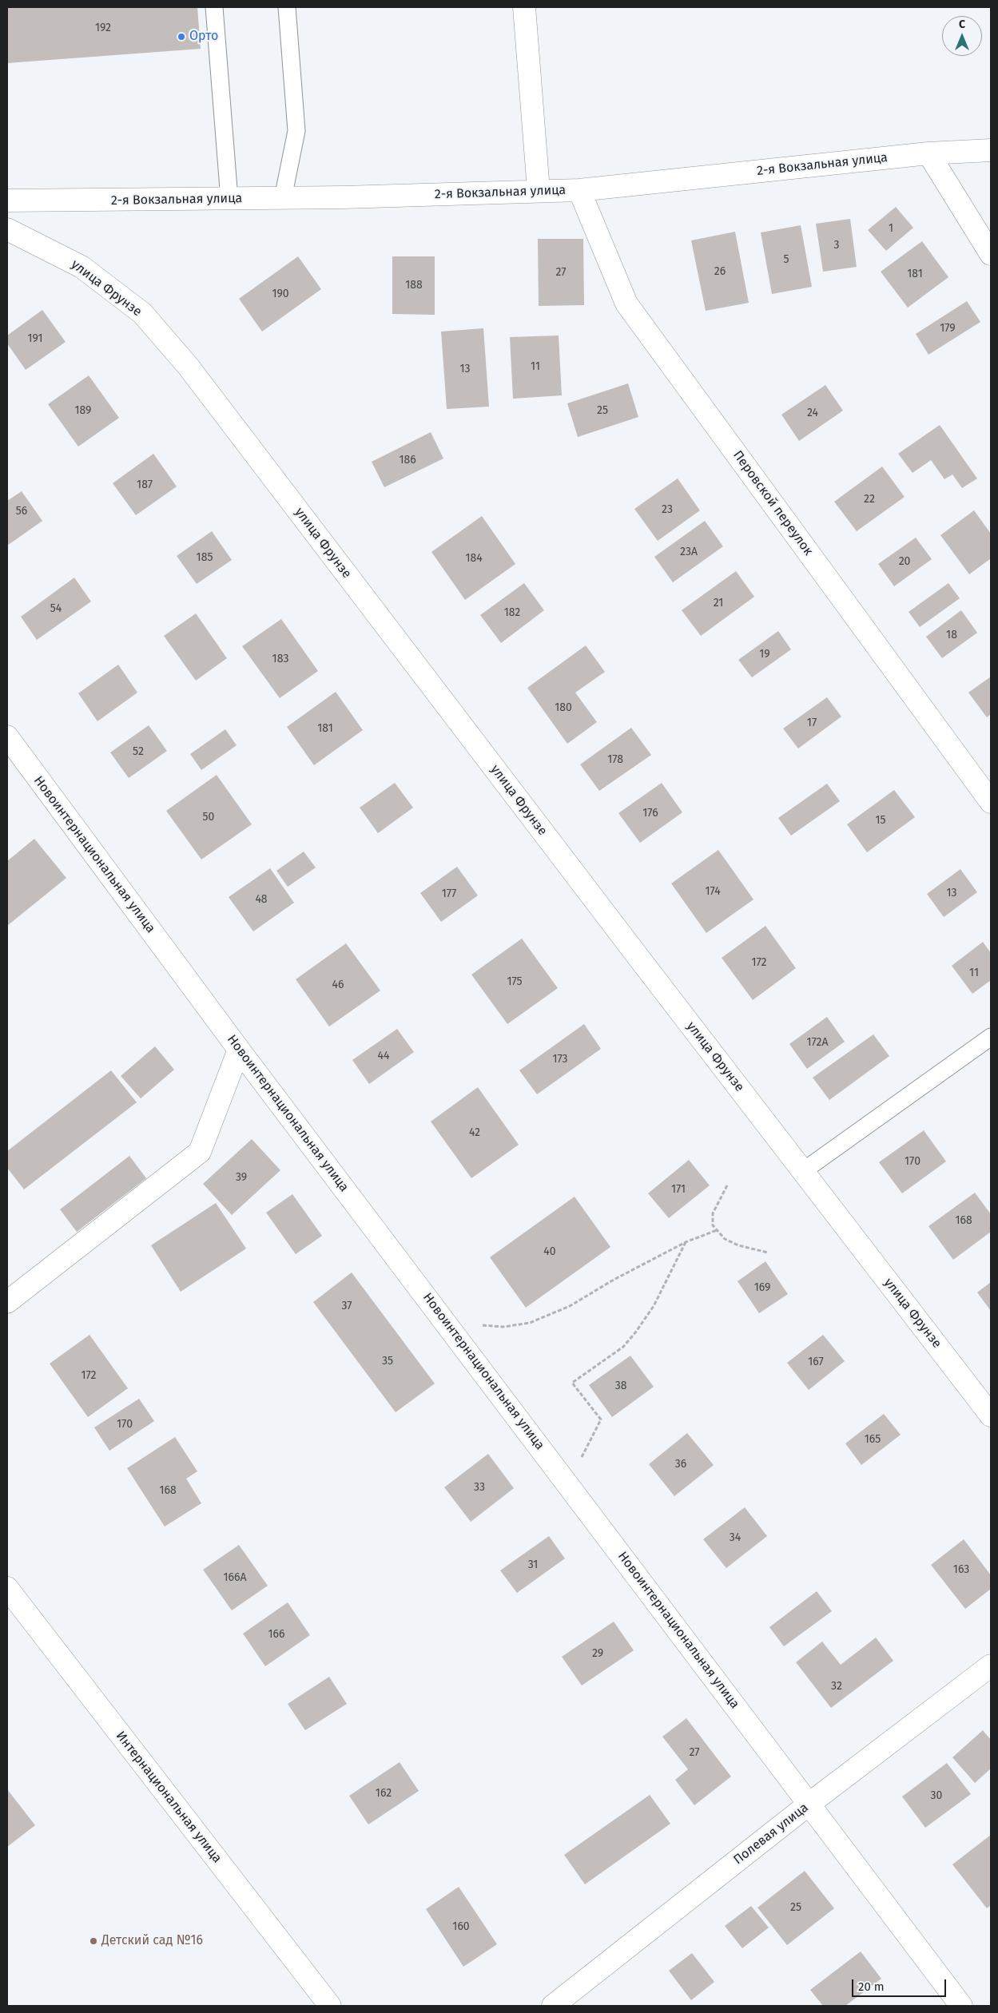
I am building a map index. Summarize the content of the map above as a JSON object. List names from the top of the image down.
{
  "streets": {
    "street": [
      "2-я Вокзальная улица",
      "улица Фрунзе",
      "Перовской переулок",
      "Новоинтернациональная улица",
      "Интернациональная улица",
      "Полевая улица"
    ]
  },
  "crossings": [
    ["2-я Вокзальная улица", "Перовской переулок"],
    ["Новоинтернациональная улица", "Полевая улица"]
  ],
  "places": ["Орто", "Детский сад №16"],
  "house_numbers": [
    "192",
    "1",
    "3",
    "5",
    "26",
    "27",
    "181",
    "188",
    "190",
    "179",
    "191",
    "11",
    "13",
    "189",
    "25",
    "24",
    "186",
    "187",
    "22",
    "23",
    "56",
    "23А",
    "185",
    "184",
    "20",
    "21",
    "54",
    "182",
    "18",
    "19",
    "183",
    "180",
    "17",
    "181",
    "52",
    "178",
    "176",
    "50",
    "15",
    "174",
    "13",
    "177",
    "48",
    "172",
    "11",
    "175",
    "46",
    "172А",
    "44",
    "173",
    "42",
    "170",
    "39",
    "171",
    "168",
    "40",
    "169",
    "37",
    "35",
    "167",
    "172",
    "38",
    "170",
    "165",
    "36",
    "33",
    "168",
    "34",
    "31",
    "163",
    "166А",
    "166",
    "29",
    "32",
    "27",
    "162",
    "30",
    "25",
    "160"
  ],
  "scale_bar": "20 m",
  "north": "top"
}
